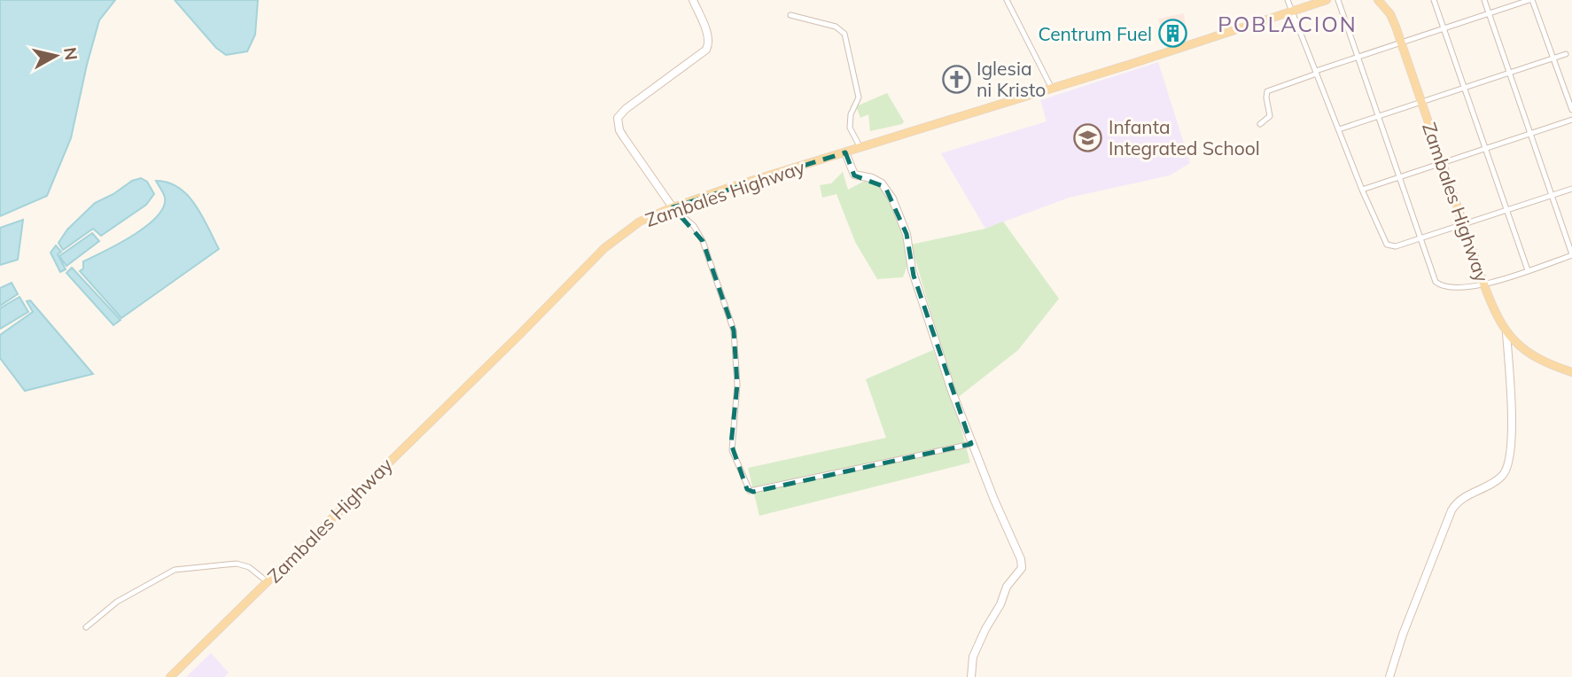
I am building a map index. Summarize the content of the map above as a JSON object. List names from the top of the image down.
{
  "streets": {
    "main road": ["Zambales Highway"]
  },
  "districts": ["POBLACION"],
  "places": {
    "building": ["Centrum Fuel"],
    "church": ["Iglesia ni Kristo"],
    "school or university": ["Infanta Integrated School"]
  },
  "north": "right"
}
